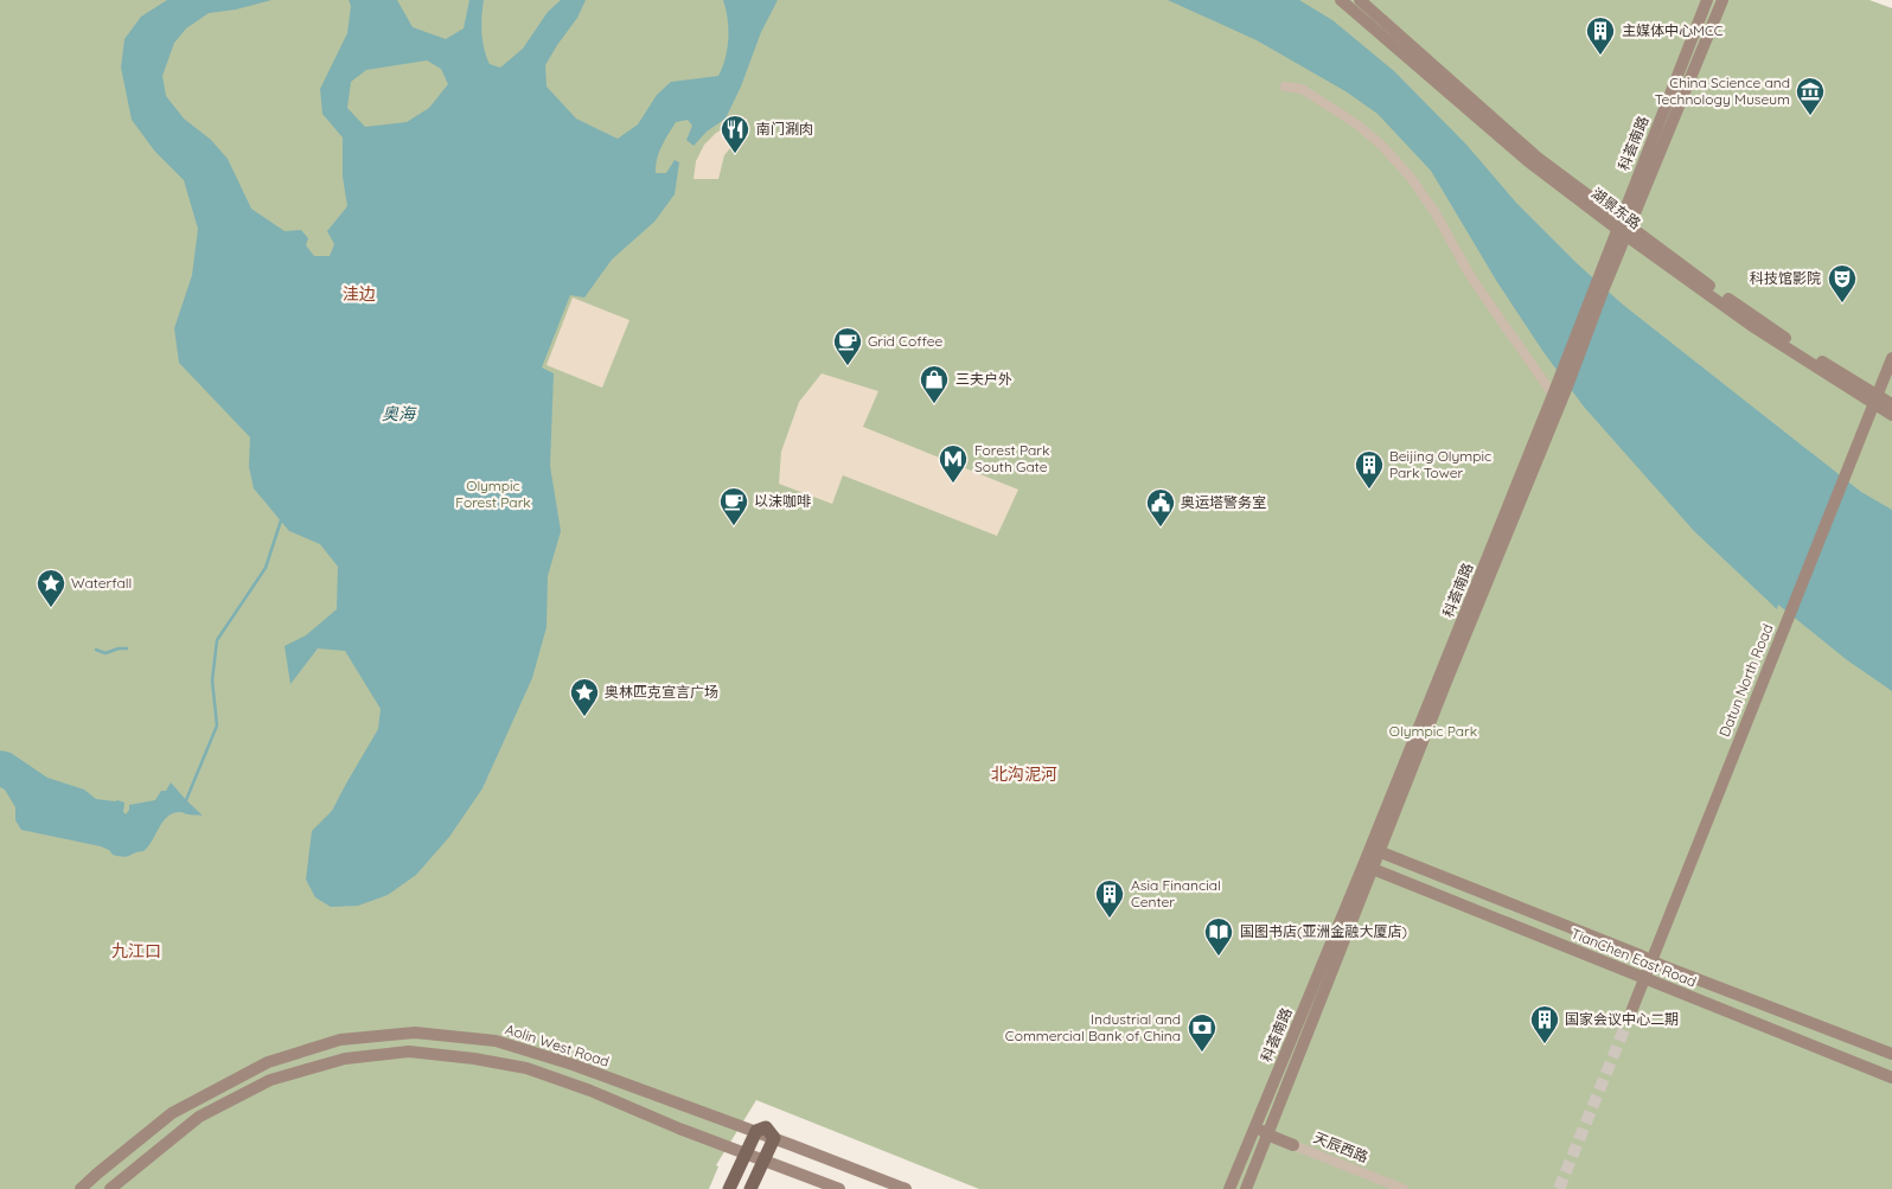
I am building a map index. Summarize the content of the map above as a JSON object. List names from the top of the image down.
{
  "streets": {
    "street": [
      "科荟南路",
      "湖景东路",
      "Datun North Road",
      "TianChen East Road",
      "Aolin West Road",
      "天辰西路"
    ]
  },
  "crossings": [
    ["科荟南路", "湖景东路"],
    ["科荟南路", "TianChen East Road"],
    ["科荟南路", "天辰西路"],
    ["湖景东路", "Datun North Road"],
    ["Datun North Road", "TianChen East Road"]
  ],
  "districts": ["洼边", "北沟泥河", "九江口"],
  "water": ["奥海"],
  "parks": ["Olympic Forest Park", "Olympic Park"],
  "places": {
    "building": [
      "主媒体中心MCC",
      "Beijing Olympic Park Tower",
      "Asia Financial Center",
      "国家会议中心二期"
    ],
    "museum": ["China Science and Technology Museum"],
    "restaurant": ["南门涮肉"],
    "theatre": ["科技馆影院"],
    "cafe": ["Grid Coffee", "以沫咖啡"],
    "shop": ["三夫户外"],
    "metro station": ["Forest Park South Gate"],
    "public building": ["奥运塔警务室"],
    "place": ["Waterfall", "奥林匹克宣言广场"],
    "library": ["国图书店(亚洲金融大厦店)"],
    "bank": ["Industrial and Commercial Bank of China"]
  }
}
